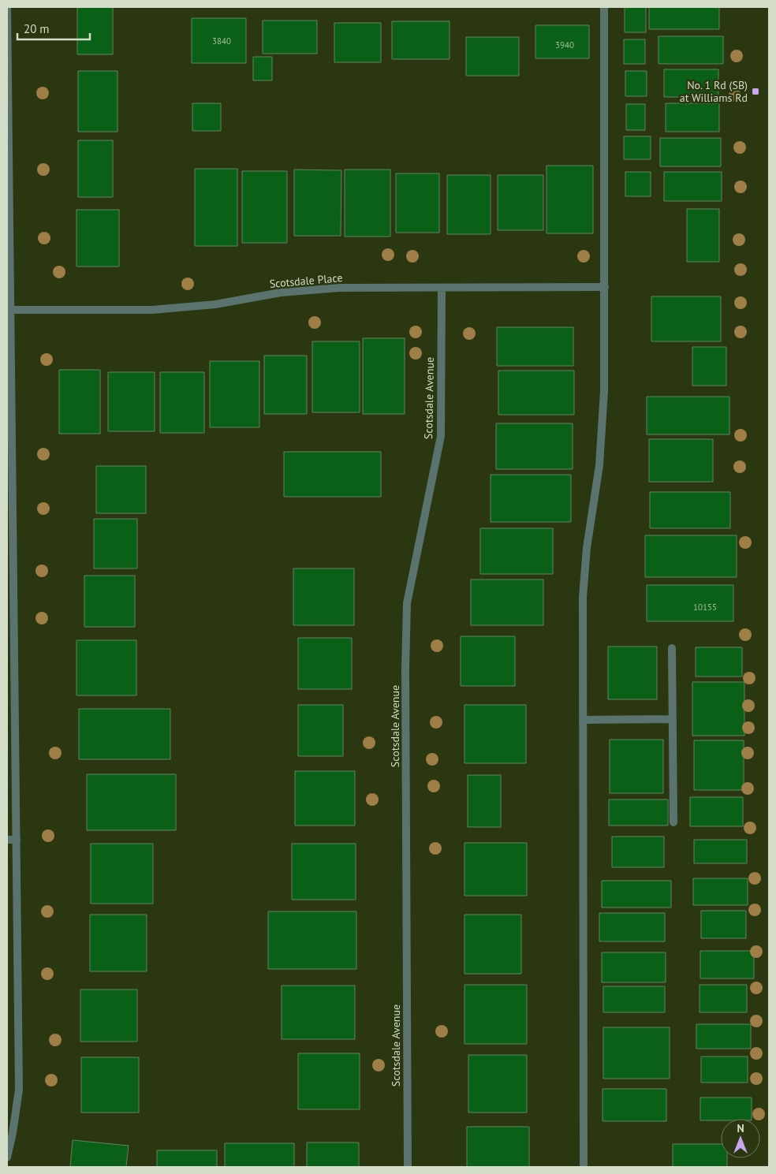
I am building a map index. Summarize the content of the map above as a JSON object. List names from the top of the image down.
{
  "streets": {
    "street": ["Scotsdale Place", "Scotsdale Avenue"]
  },
  "crossings": [
    ["Scotsdale Place", "Scotsdale Avenue"]
  ],
  "places": {
    "transit": ["No. 1 Rd (SB) at Williams Rd"]
  },
  "house_numbers": ["3840", "3940", "10155"],
  "scale_bar": "20 m",
  "north": "top"
}
